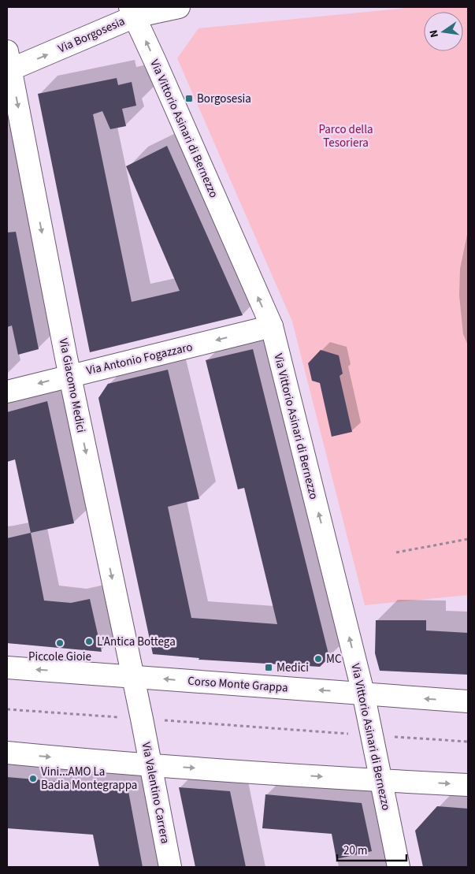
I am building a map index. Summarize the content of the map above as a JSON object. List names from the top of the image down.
{
  "streets": {
    "street": [
      "Via Borgosesia",
      "Via Vittorio Asinari di Bernezzo",
      "Via Antonio Fogazzaro",
      "Via Giacomo Medici",
      "Corso Monte Grappa",
      "Via Valentino Carrera"
    ]
  },
  "crossings": [
    ["Via Borgosesia", "Via Vittorio Asinari di Bernezzo"],
    ["Via Borgosesia", "Via Giacomo Medici"],
    ["Via Vittorio Asinari di Bernezzo", "Via Antonio Fogazzaro"],
    ["Via Vittorio Asinari di Bernezzo", "Corso Monte Grappa"],
    ["Via Antonio Fogazzaro", "Via Giacomo Medici"],
    ["Via Giacomo Medici", "Corso Monte Grappa"],
    ["Via Giacomo Medici", "Via Valentino Carrera"]
  ],
  "one_way": [
    "Via Borgosesia",
    "Via Vittorio Asinari di Bernezzo",
    "Via Antonio Fogazzaro",
    "Via Giacomo Medici"
  ],
  "parks": ["Parco della Tesoriera"],
  "places": {
    "transit": ["Borgosesia", "Medici"],
    "other": [
      "L'Antica Bottega",
      "Piccole Gioie",
      "MC",
      "Vini...AMO La Badia Montegrappa"
    ]
  },
  "scale_bar": "20 m",
  "north": "left"
}
